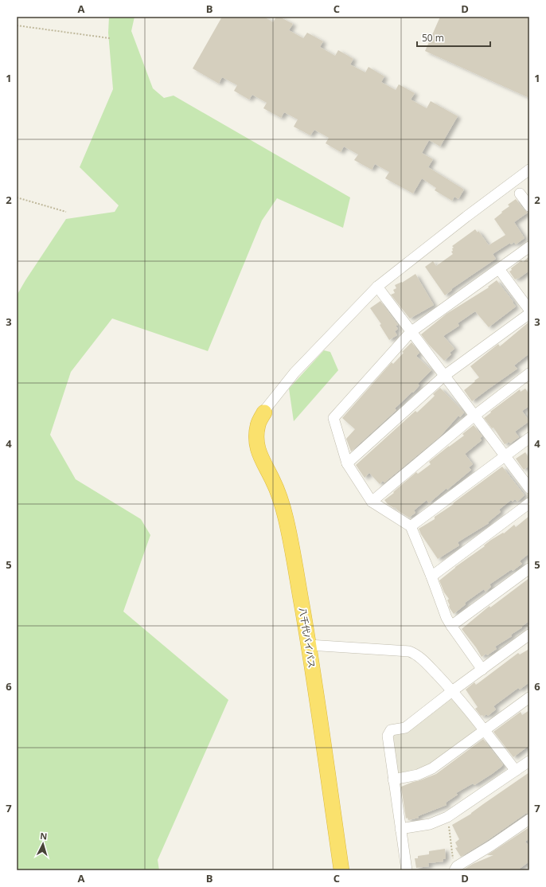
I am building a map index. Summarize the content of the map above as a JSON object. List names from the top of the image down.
{
  "streets": {
    "highway": ["八千代バイパス"]
  },
  "scale_bar": "50 m",
  "north": "top",
  "grid": {
    "columns": [
      "A",
      "B",
      "C",
      "D"
    ],
    "rows": [
      "1",
      "2",
      "3",
      "4",
      "5",
      "6",
      "7"
    ]
  }
}
